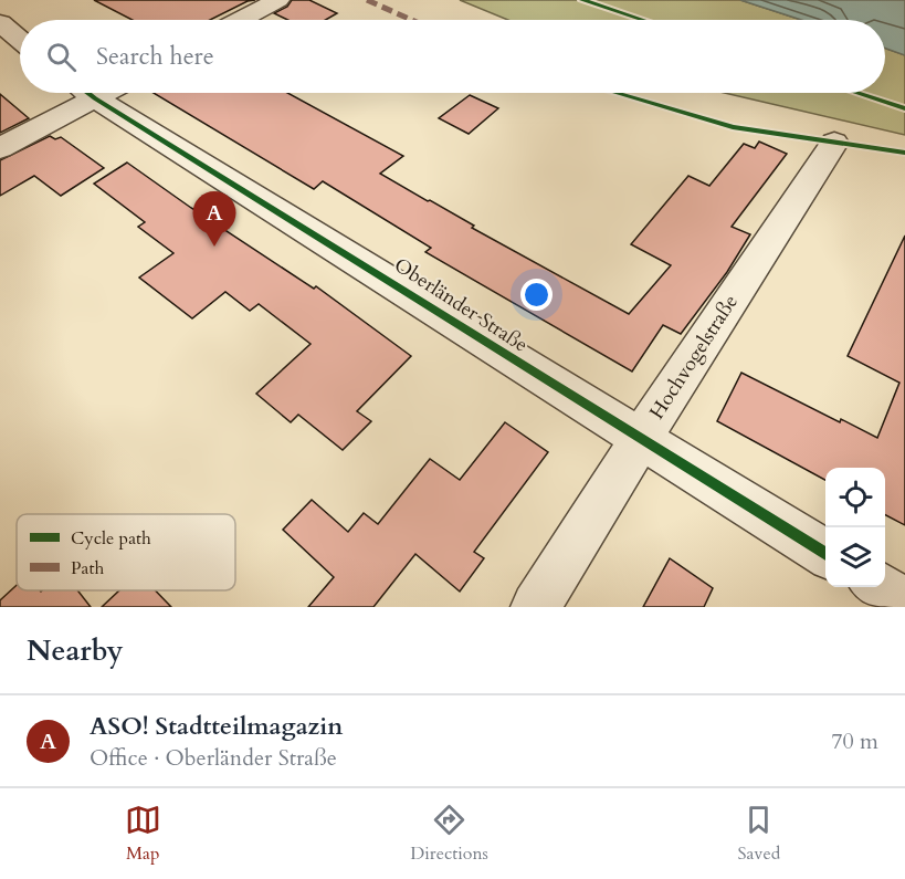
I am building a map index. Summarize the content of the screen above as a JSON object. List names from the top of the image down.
{
  "streets": {
    "street": ["Oberländer Straße", "Hochvogelstraße"]
  },
  "crossings": [
    ["Oberländer Straße", "Hochvogelstraße"]
  ],
  "legend": ["Cycle path", "Path"],
  "page": {
    "search": "Search here",
    "pins": "A",
    "heading": "Nearby",
    "list": [
      {
        "mark": "A",
        "name": "ASO! Stadtteilmagazin",
        "note": "Office · Oberländer Straße",
        "value": "70 m"
      }
    ],
    "nav": ["Map", "Directions", "Saved"]
  }
}
